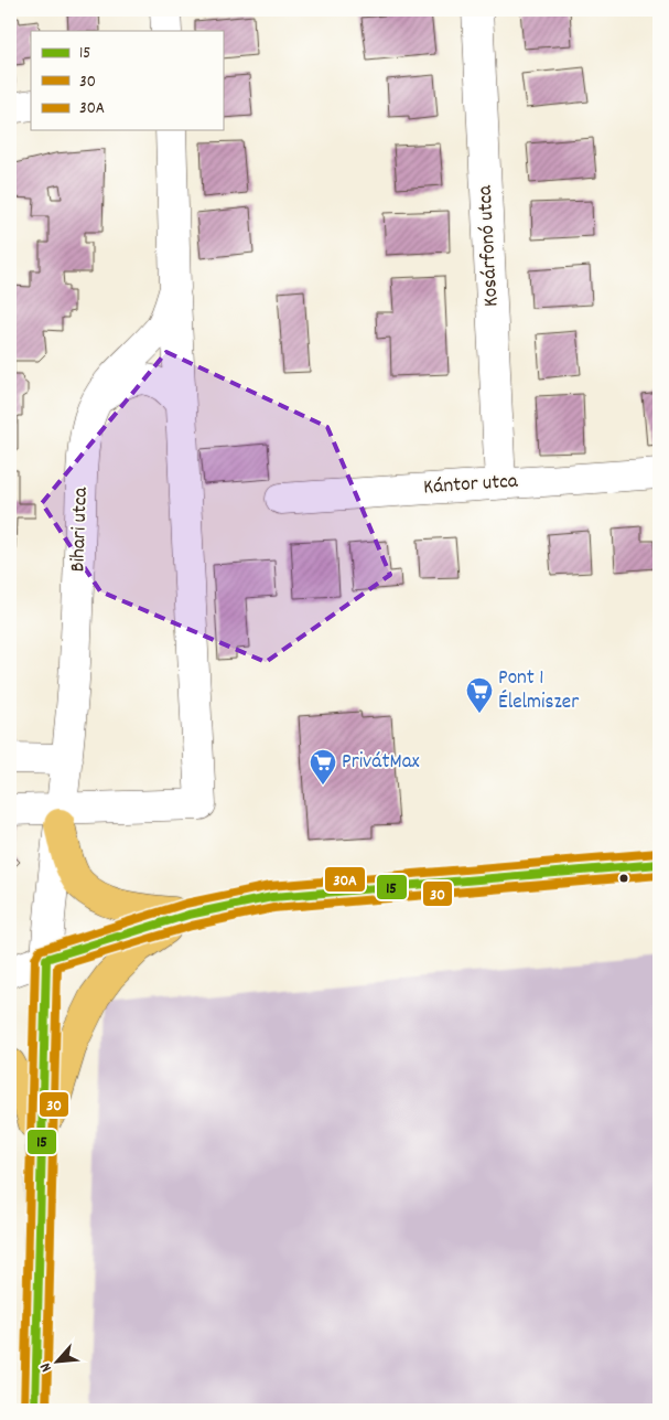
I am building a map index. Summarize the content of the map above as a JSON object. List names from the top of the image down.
{
  "streets": {
    "street": ["Kosárfonó utca", "Kántor utca", "Bihari utca"]
  },
  "crossings": [
    ["Kosárfonó utca", "Kántor utca"]
  ],
  "places": {
    "supermarket": ["Pont 1 Élelmiszer", "PrivátMax"]
  },
  "lines": ["transit line 30A", "transit line 15", "transit line 30"],
  "legend": ["15", "30", "30A"],
  "north": "bottom left"
}
